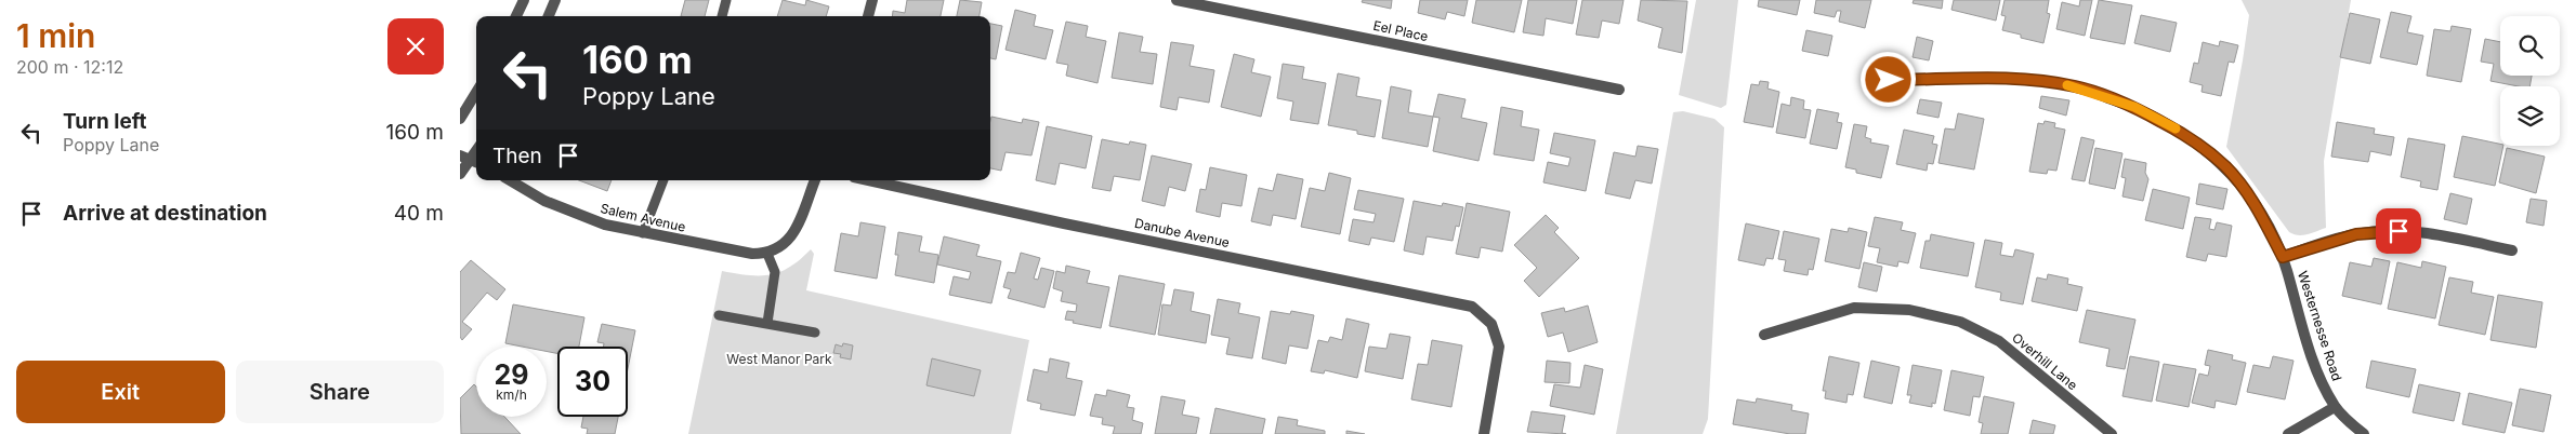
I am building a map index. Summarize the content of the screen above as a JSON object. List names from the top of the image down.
{
  "streets": {
    "street": [
      "Eel Place",
      "Salem Avenue",
      "Danube Avenue",
      "Westernesse Road",
      "Overhill Lane"
    ]
  },
  "parks": ["West Manor Park"],
  "page": {
    "heading": ["1 min", "200 m · 12:12"],
    "turn": ["160 m", "Poppy Lane"],
    "list": [
      {
        "name": "Turn left",
        "note": "Poppy Lane",
        "value": "160 m"
      },
      {
        "name": "Arrive at destination",
        "value": "40 m"
      }
    ],
    "then": "Then",
    "speed": "29 km/h",
    "limit": "30",
    "buttons": ["Exit", "Share"]
  }
}
